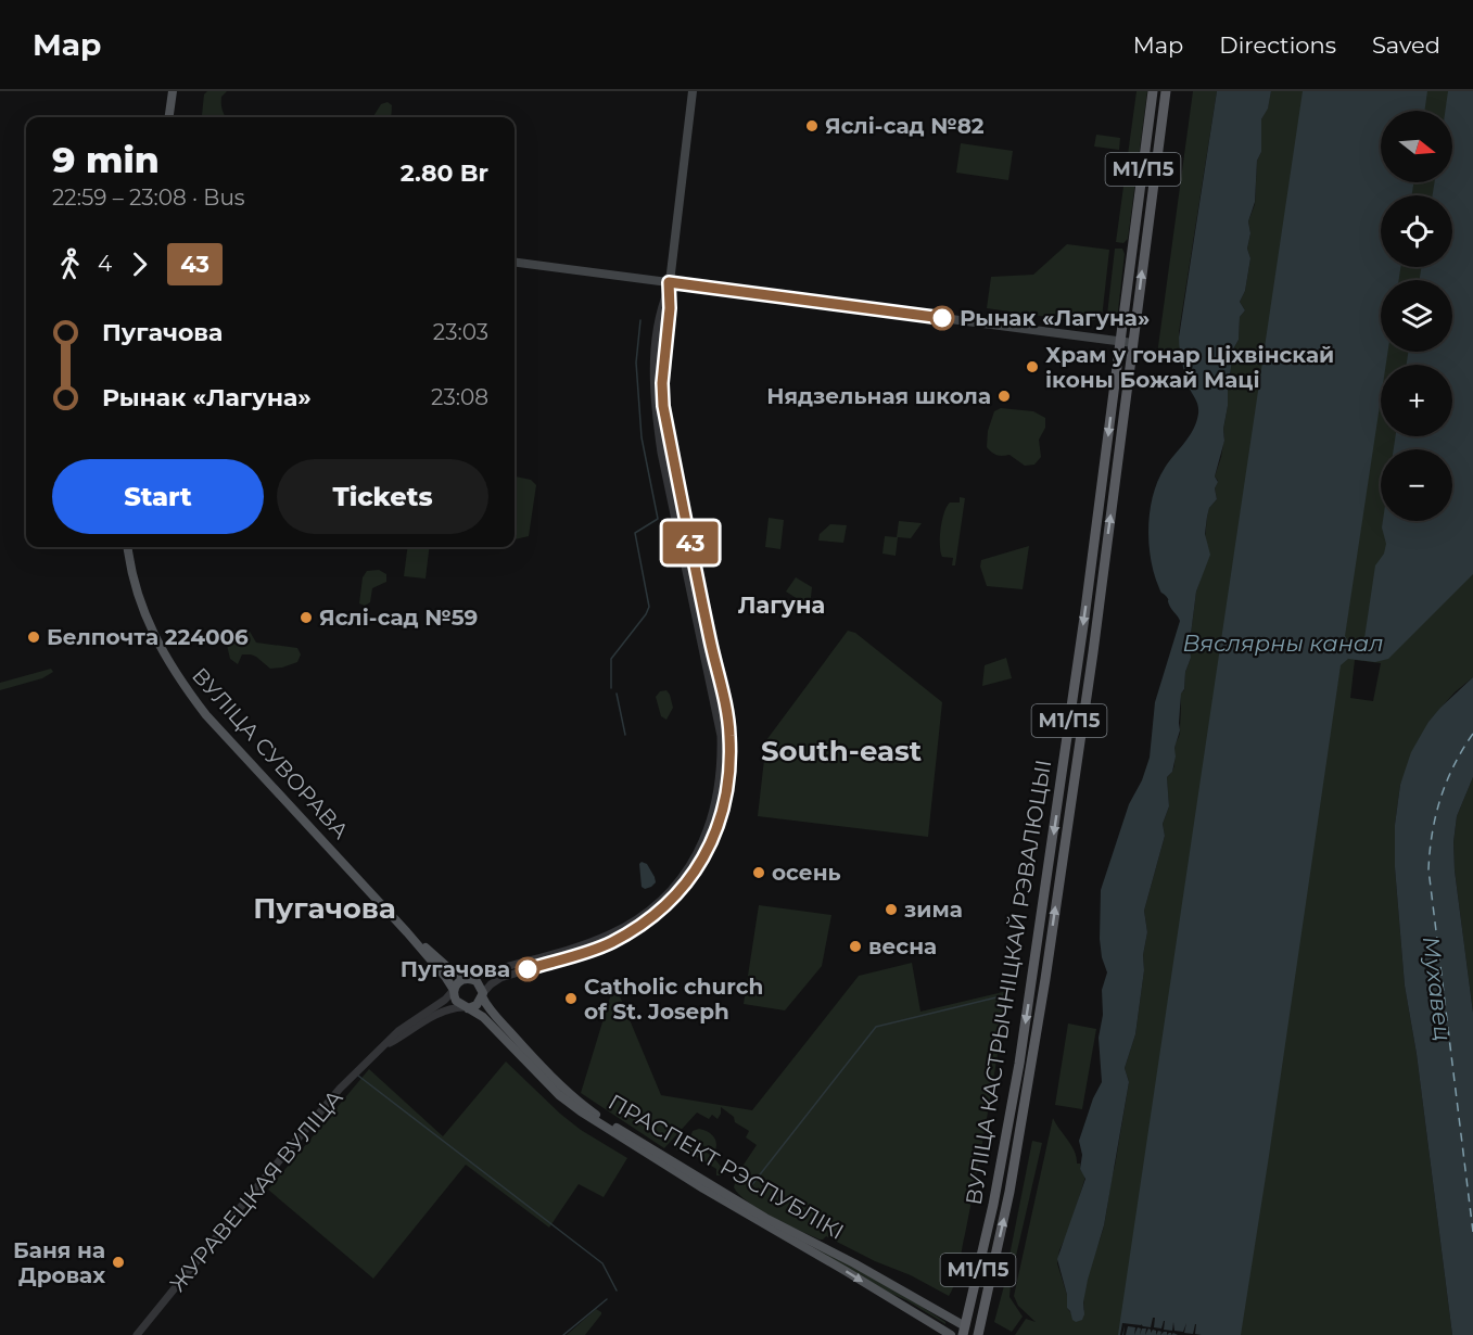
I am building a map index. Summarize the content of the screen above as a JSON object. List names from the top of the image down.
{
  "streets": {
    "highway": ["М1/П5", "ВУЛІЦА КАСТРЫЧНІЦКАЙ РЭВАЛЮЦЫІ", "ПРАСПЕКТ РЭСПУБЛІКІ"],
    "main road": ["ВУЛІЦА СУВОРАВА"],
    "street": ["ЖУРАВЕЦКАЯ ВУЛІЦА"]
  },
  "crossings": [
    ["ВУЛІЦА СУВОРАВА", "ПРАСПЕКТ РЭСПУБЛІКІ"],
    ["ВУЛІЦА СУВОРАВА", "ЖУРАВЕЦКАЯ ВУЛІЦА"],
    ["ВУЛІЦА КАСТРЫЧНІЦКАЙ РЭВАЛЮЦЫІ", "ПРАСПЕКТ РЭСПУБЛІКІ"],
    ["ПРАСПЕКТ РЭСПУБЛІКІ", "ЖУРАВЕЦКАЯ ВУЛІЦА"]
  ],
  "districts": ["Лагуна", "South-east", "Пугачова"],
  "water": ["Вяслярны канал", "Мухавец"],
  "places": [
    "Яслі-сад №82",
    "Рынак «Лагуна»",
    "Храм у гонар Ціхвінскай іконы Божай Маці",
    "Нядзельная школа",
    "Яслі-сад №59",
    "Белпочта 224006",
    "осень",
    "зима",
    "весна",
    "Пугачова",
    "Catholic church of St. Joseph",
    "Баня на Дровах"
  ],
  "lines": ["bus line 43"],
  "north": "right",
  "page": {
    "header": "Map",
    "nav": ["Map", "Directions", "Saved"],
    "on_map": "43",
    "map_buttons": ["+", "−"],
    "heading": ["9 min", "22:59 – 23:08 · Bus", "2.80 Br"],
    "legs": ["4", "43"],
    "list": [
      {
        "name": "Пугачова",
        "value": "23:03"
      },
      {
        "name": "Рынак «Лагуна»",
        "value": "23:08"
      }
    ],
    "buttons": ["Start", "Tickets"]
  }
}
